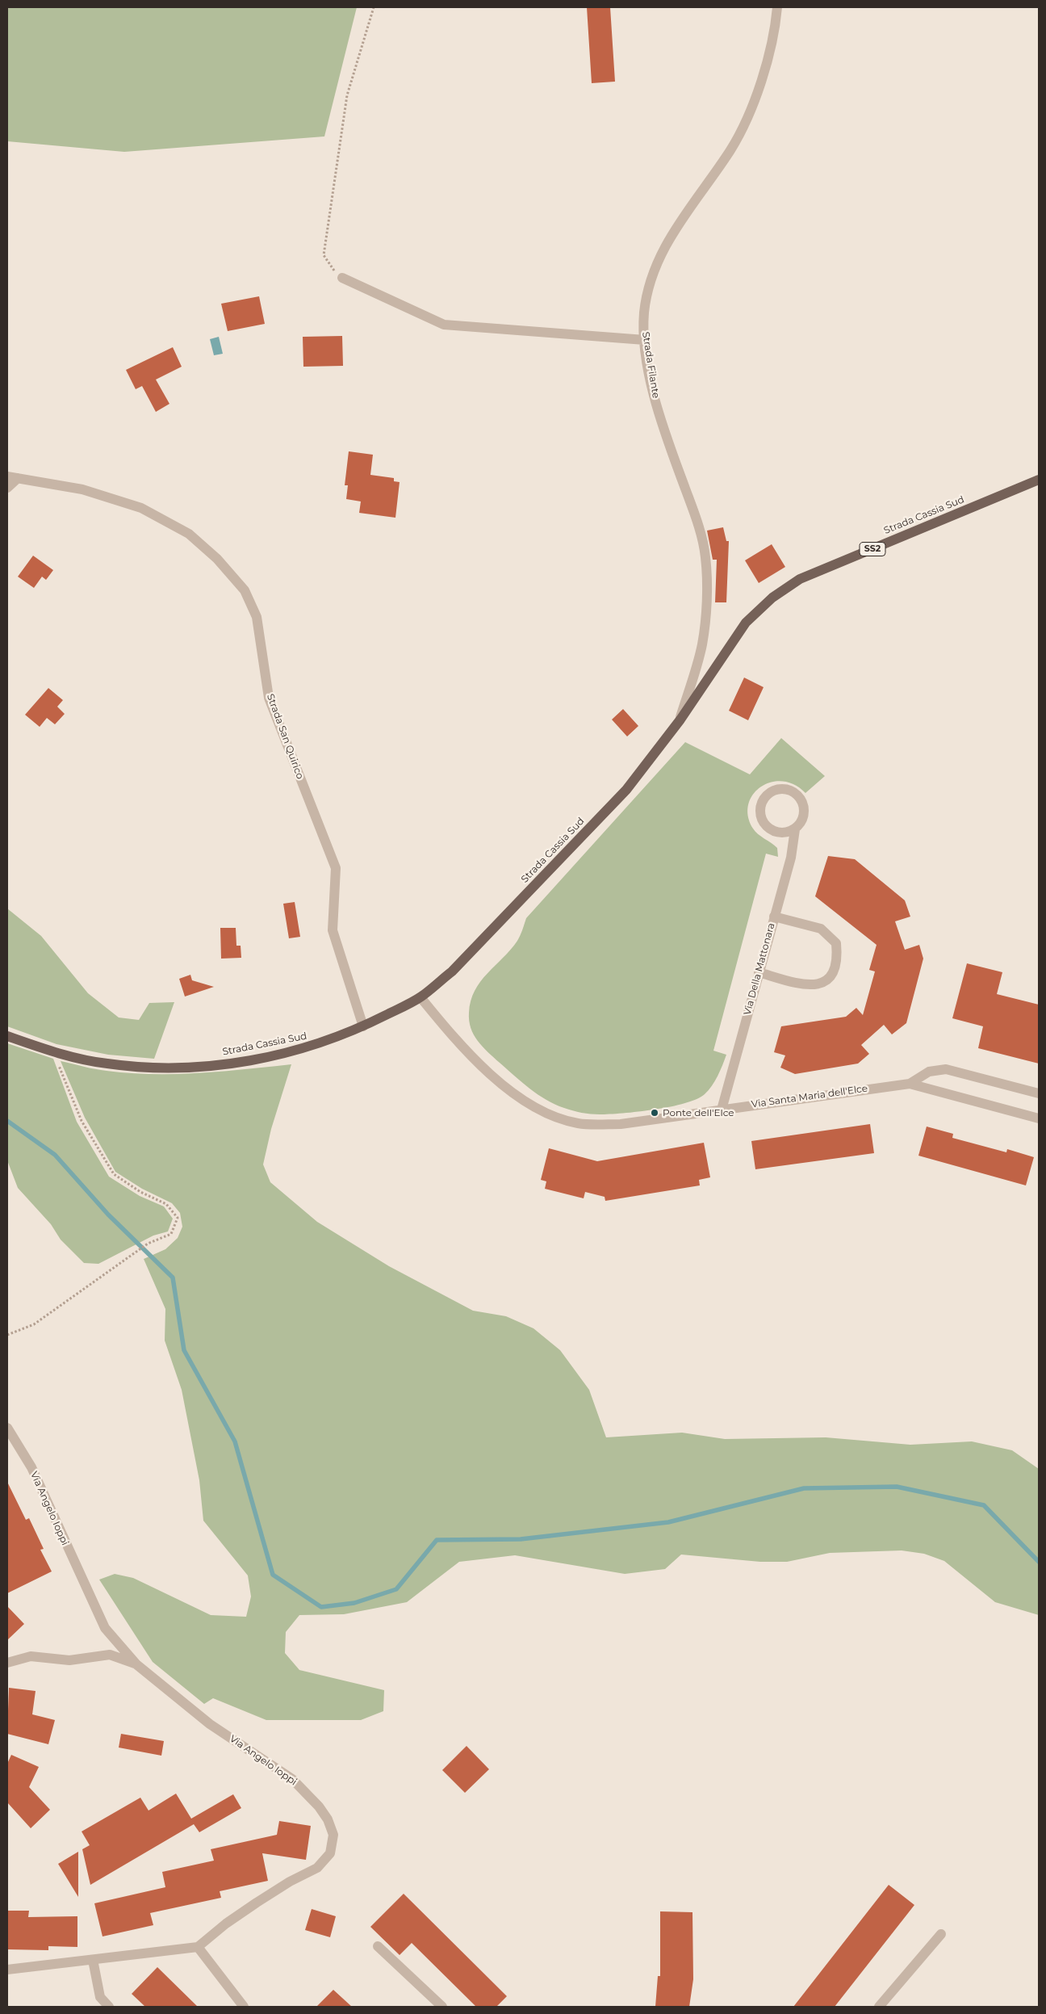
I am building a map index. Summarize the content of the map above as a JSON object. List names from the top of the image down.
{
  "streets": {
    "main road": ["Strada Cassia Sud", "SS2"],
    "street": [
      "Strada Filante",
      "Strada San Quirico",
      "Via Della Mattonara",
      "Via Santa Maria dell'Elce",
      "Via Angelo Ioppi"
    ]
  },
  "crossings": [
    ["Strada Filante", "Strada Cassia Sud"],
    ["Strada Cassia Sud", "Strada San Quirico"],
    ["Strada Cassia Sud", "Via Santa Maria dell'Elce"],
    ["Via Della Mattonara", "Via Santa Maria dell'Elce"]
  ],
  "places": ["Ponte dell'Elce"]
}
